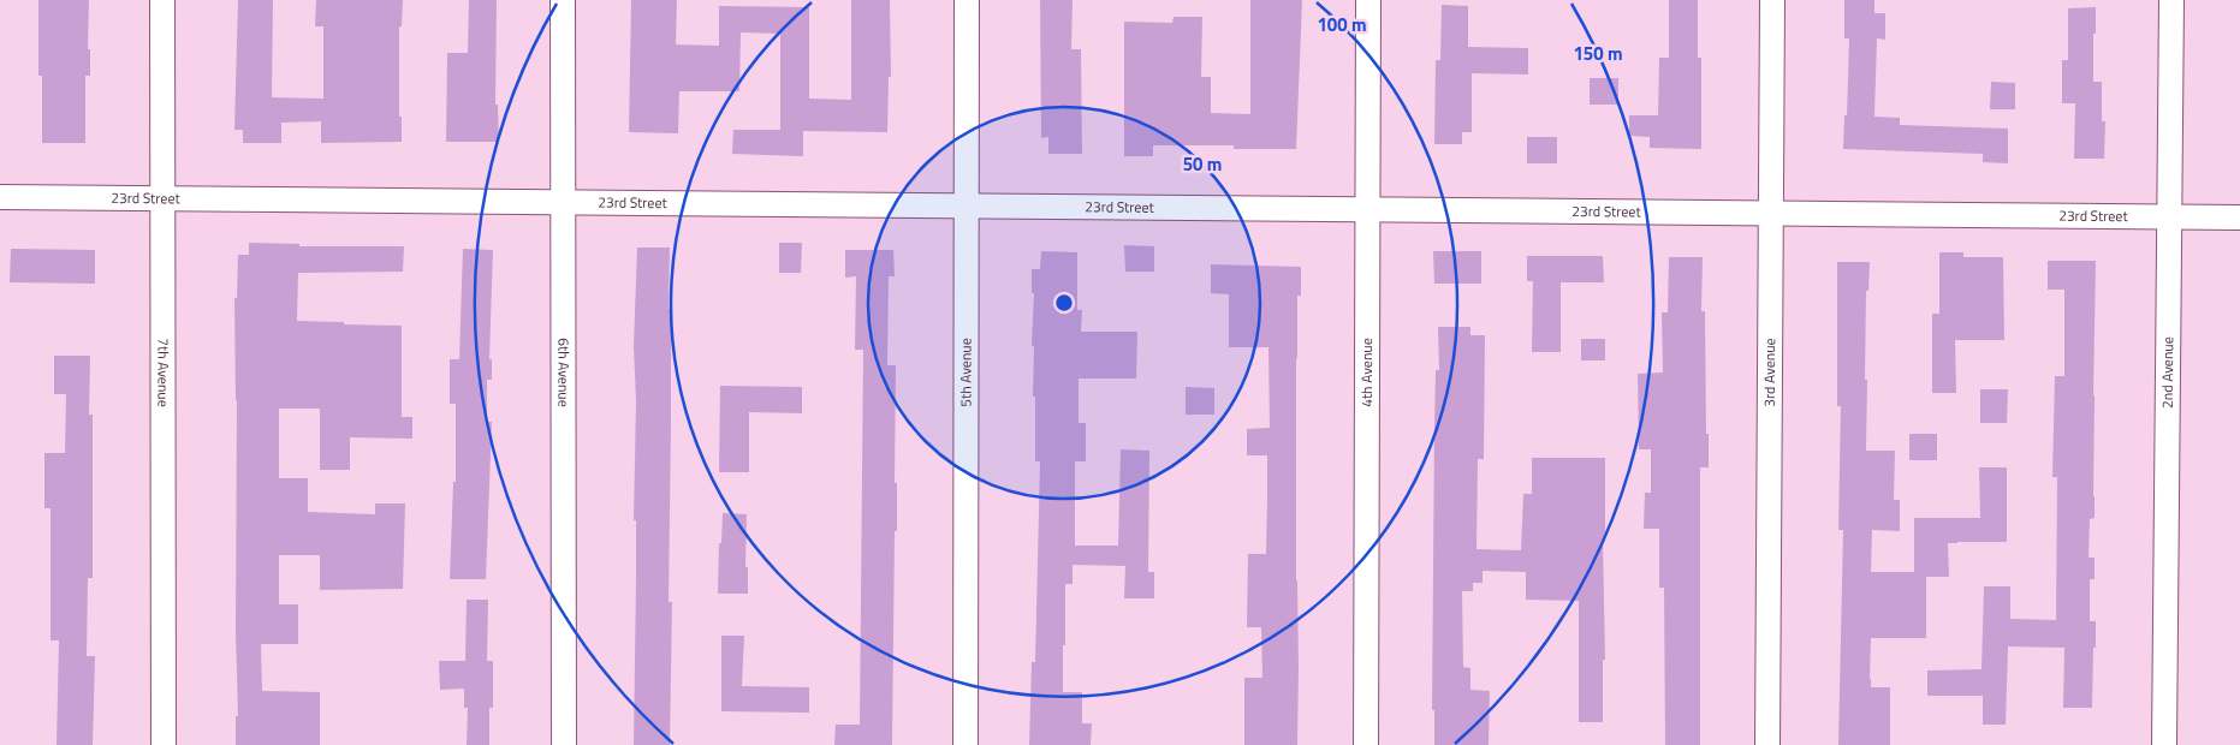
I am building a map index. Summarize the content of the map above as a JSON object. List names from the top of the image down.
{
  "streets": {
    "street": [
      "23rd Street",
      "7th Avenue",
      "6th Avenue",
      "5th Avenue",
      "4th Avenue",
      "3rd Avenue",
      "2nd Avenue"
    ]
  },
  "crossings": [
    ["23rd Street", "7th Avenue"],
    ["23rd Street", "6th Avenue"],
    ["23rd Street", "5th Avenue"],
    ["23rd Street", "4th Avenue"],
    ["23rd Street", "3rd Avenue"],
    ["23rd Street", "2nd Avenue"]
  ],
  "rings": ["100 m", "150 m", "50 m"]
}
